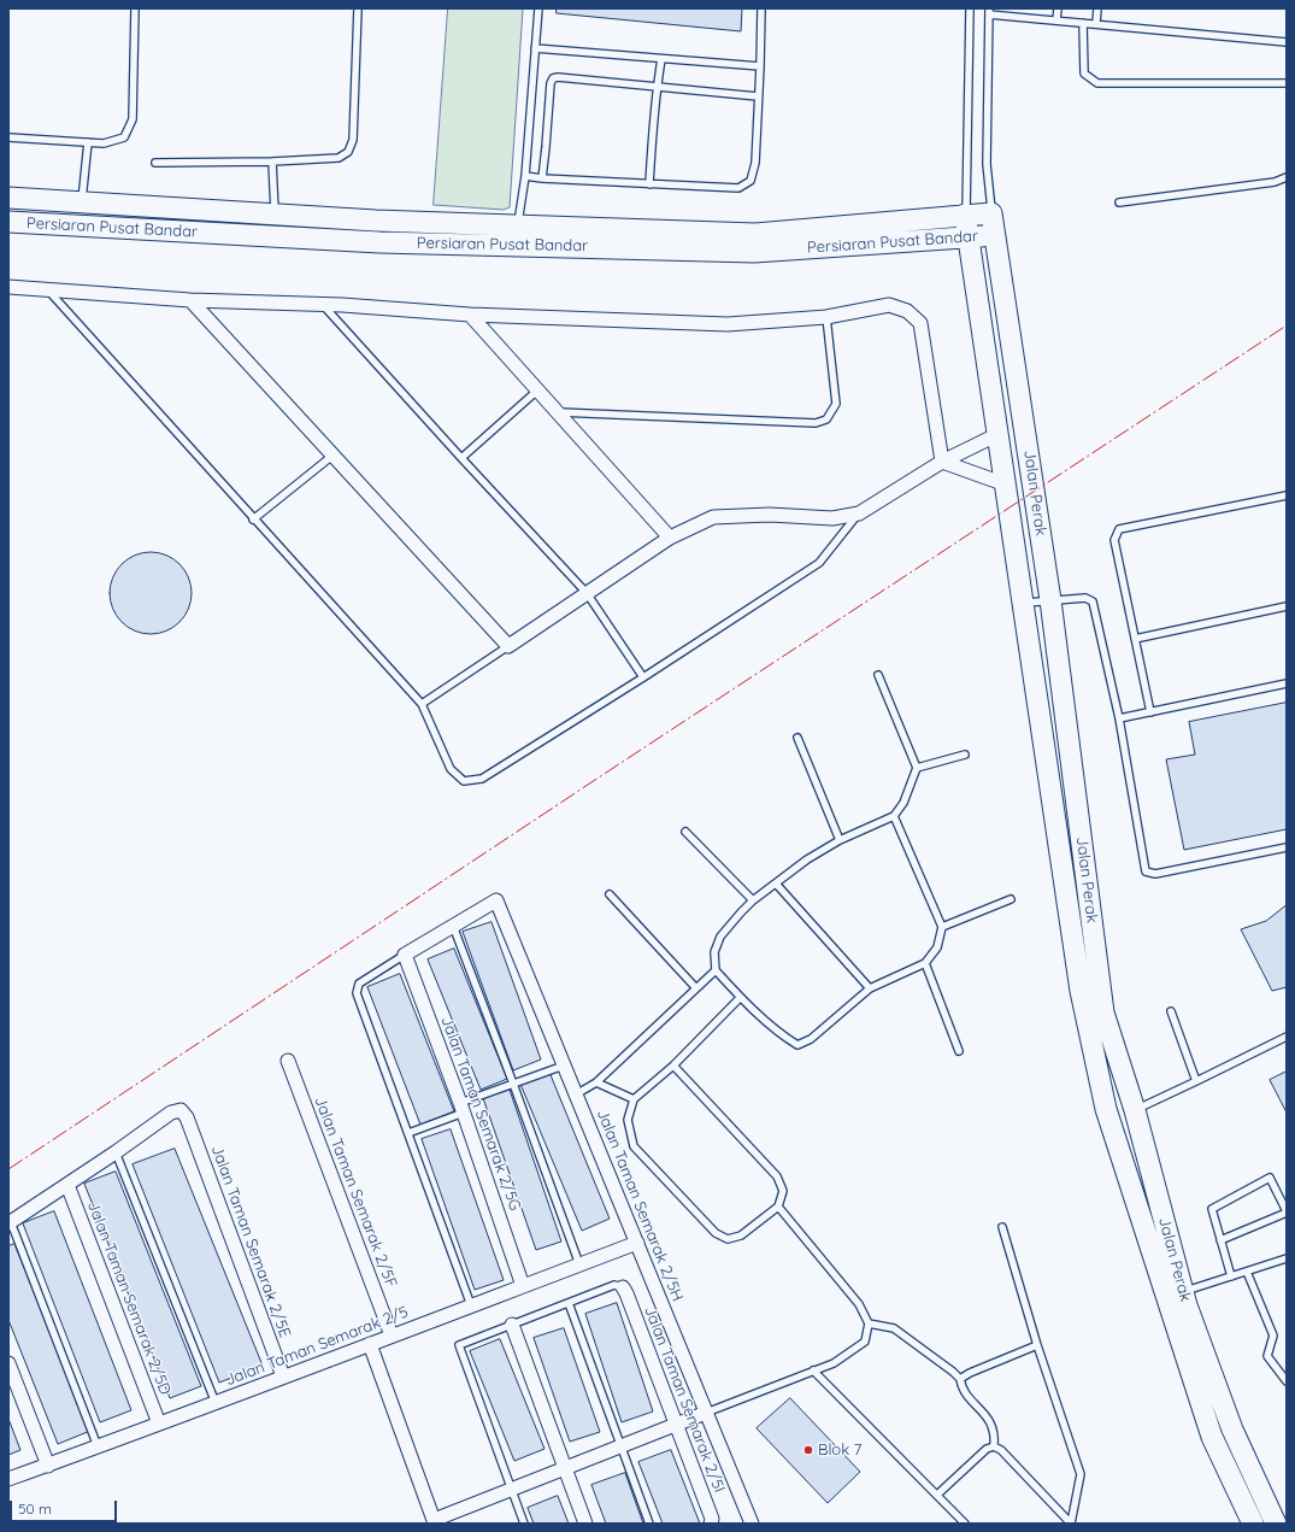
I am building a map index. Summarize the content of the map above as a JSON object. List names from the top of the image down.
{
  "streets": {
    "main road": ["Persiaran Pusat Bandar", "Jalan Perak"],
    "street": [
      "Jalan Taman Semarak 2/5G",
      "Jalan Taman Semarak 2/5F",
      "Jalan Taman Semarak 2/5H",
      "Jalan Taman Semarak 2/5E",
      "Jalan Taman Semarak 2/5D",
      "Jalan Taman Semarak 2/5",
      "Jalan Taman Semarak 2/5I"
    ]
  },
  "crossings": [
    ["Persiaran Pusat Bandar", "Jalan Perak"],
    ["Jalan Taman Semarak 2/5G", "Jalan Taman Semarak 2/5"],
    ["Jalan Taman Semarak 2/5F", "Jalan Taman Semarak 2/5"],
    ["Jalan Taman Semarak 2/5H", "Jalan Taman Semarak 2/5"],
    ["Jalan Taman Semarak 2/5E", "Jalan Taman Semarak 2/5"],
    ["Jalan Taman Semarak 2/5D", "Jalan Taman Semarak 2/5"]
  ],
  "places": ["Blok 7"],
  "scale_bar": "50 m"
}
